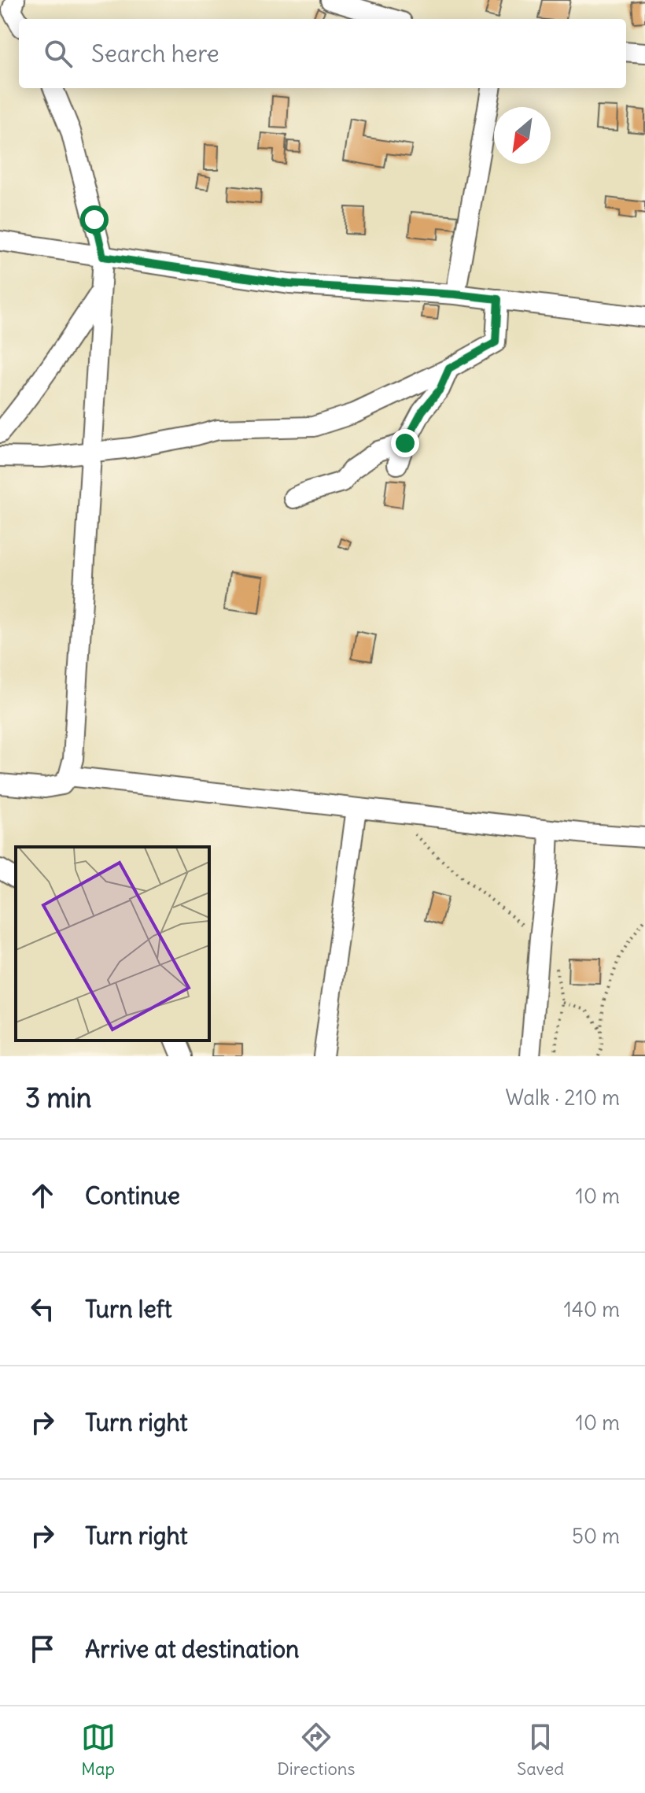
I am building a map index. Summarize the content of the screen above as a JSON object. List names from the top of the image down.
{
  "north": "bottom left",
  "page": {
    "search": "Search here",
    "heading": ["3 min", "Walk · 210 m"],
    "list": [
      ["Continue", "10 m"],
      ["Turn left", "140 m"],
      ["Turn right", "10 m"],
      ["Turn right", "50 m"],
      "Arrive at destination"
    ],
    "nav": ["Map", "Directions", "Saved"]
  }
}
